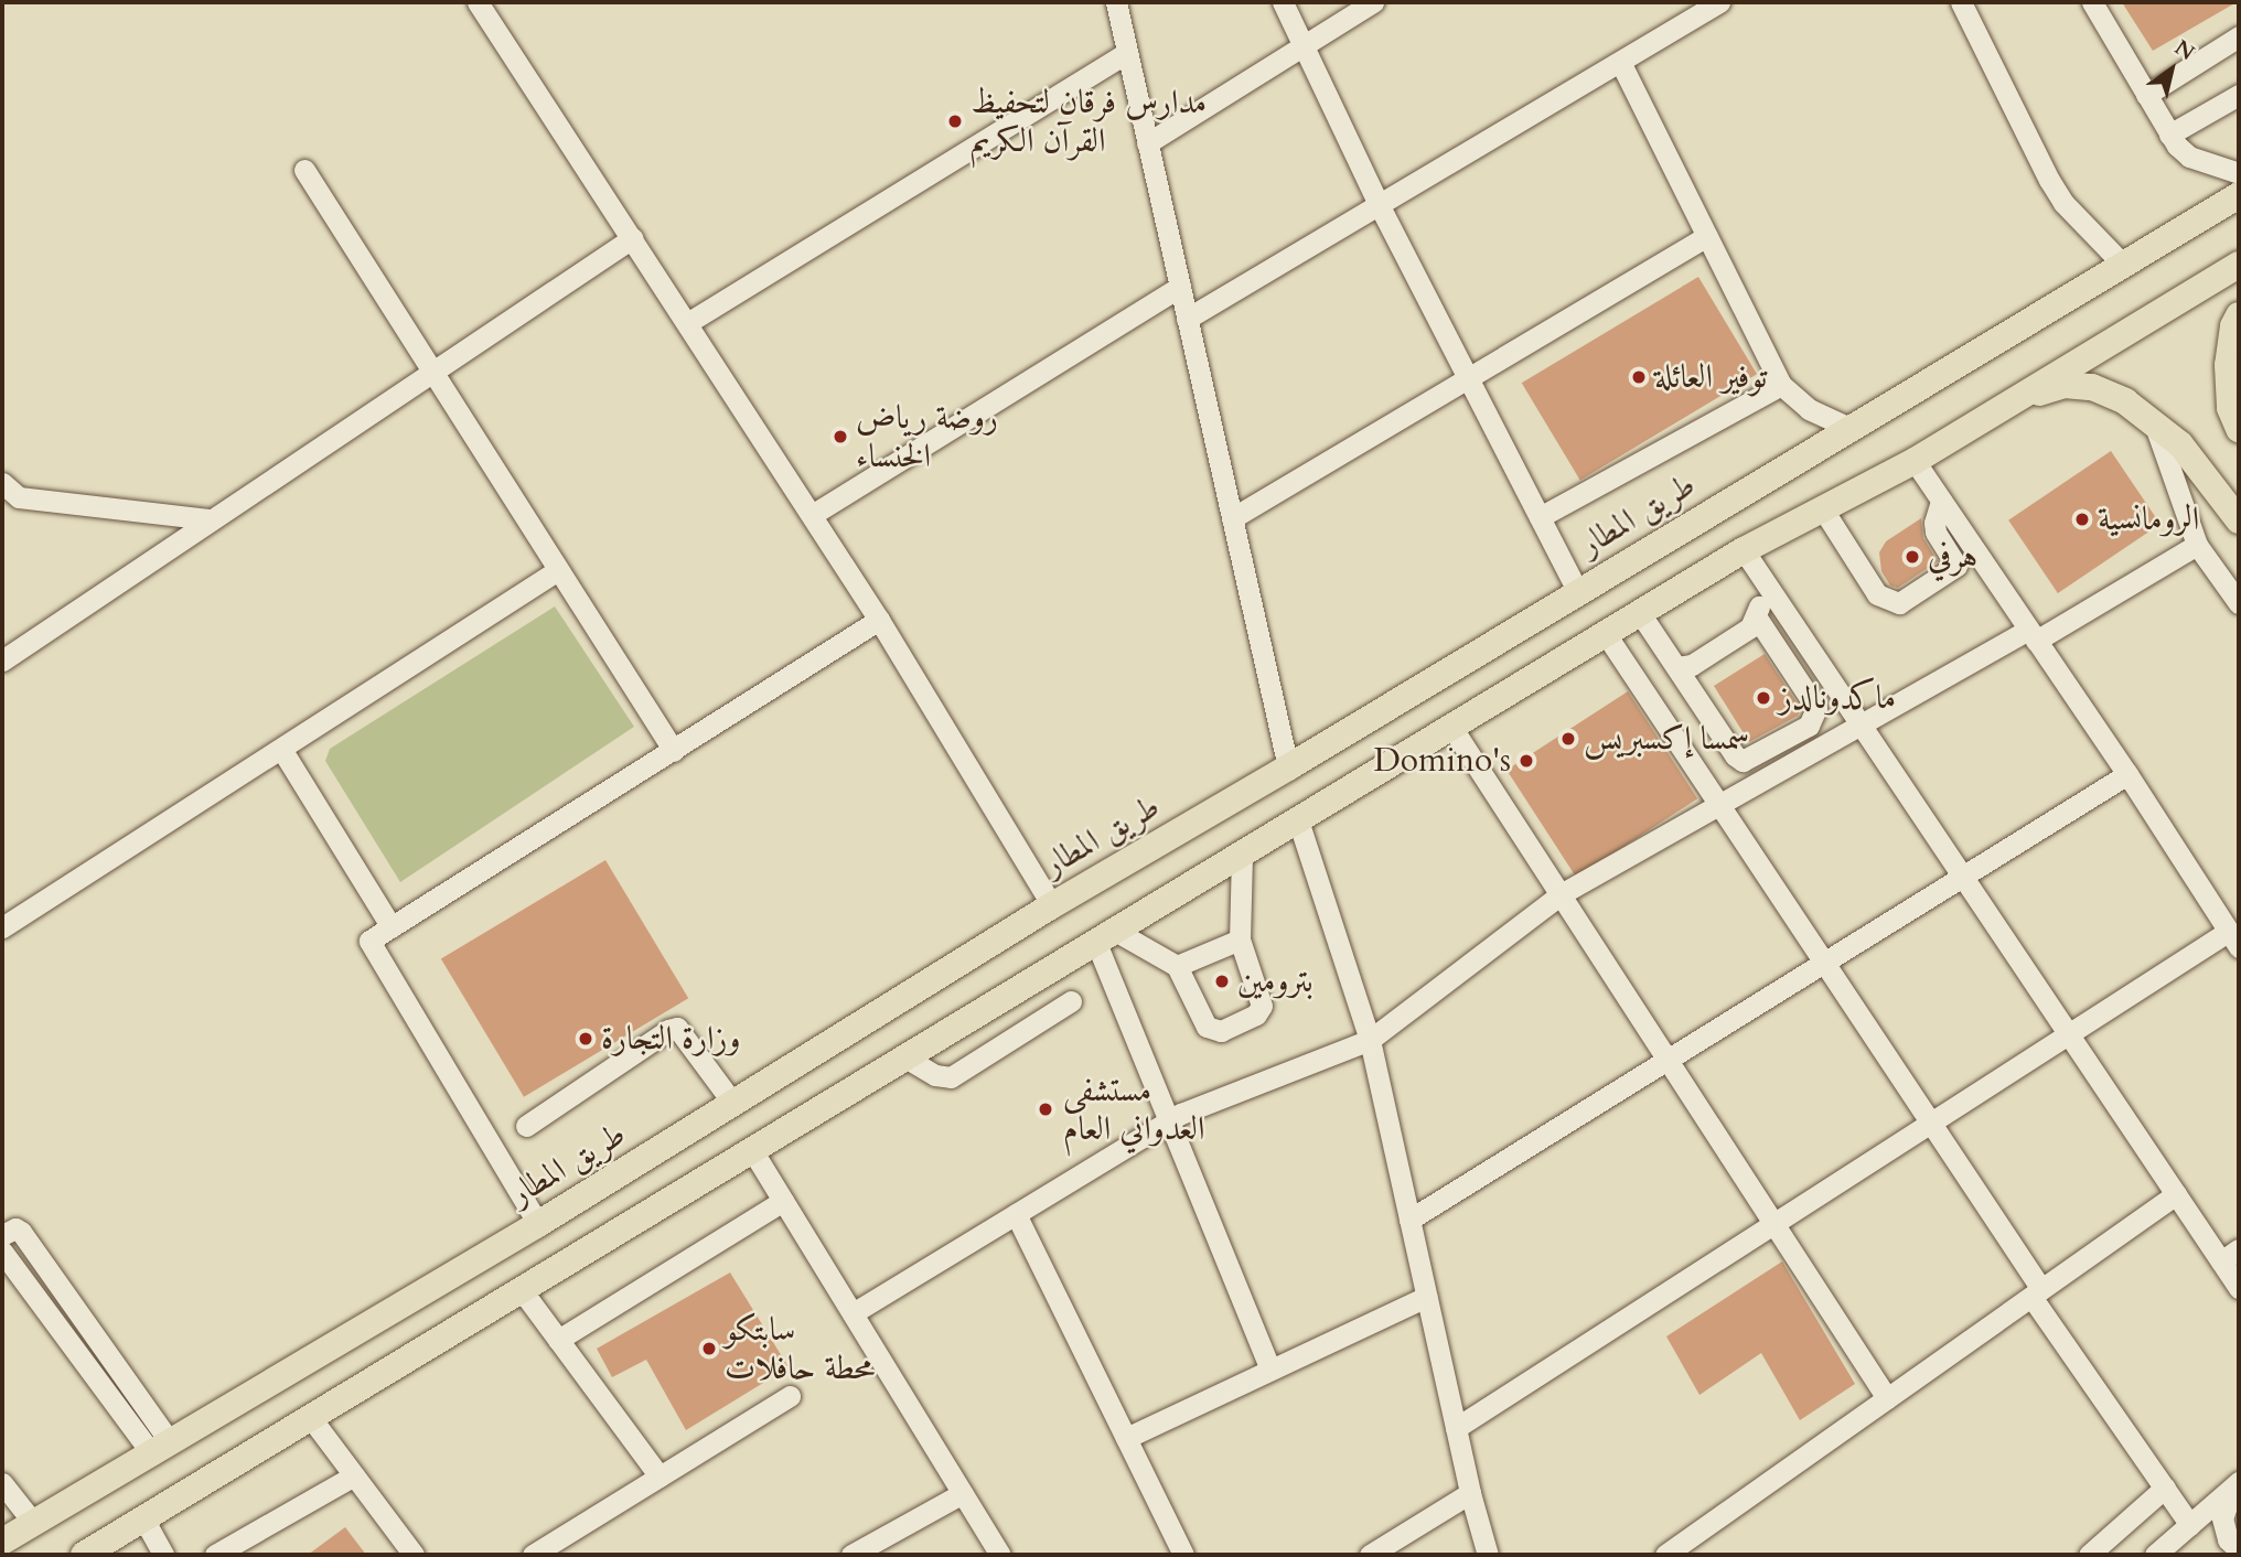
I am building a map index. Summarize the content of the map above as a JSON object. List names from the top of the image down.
{
  "streets": {
    "main road": ["طريق المطار"]
  },
  "places": [
    "مدارس فرقان لتحفيظ القرآن الكريم",
    "توفير العائلة",
    "روضة رياض الخنساء",
    "الرومانسية",
    "هرفي",
    "ماكدونالدز",
    "سمسا إكسبريس",
    "Domino's",
    "بترومين",
    "وزارة التجارة",
    "مستشفى العدواني العام",
    "سابتكو محطة حافلات"
  ],
  "north": "top right"
}
